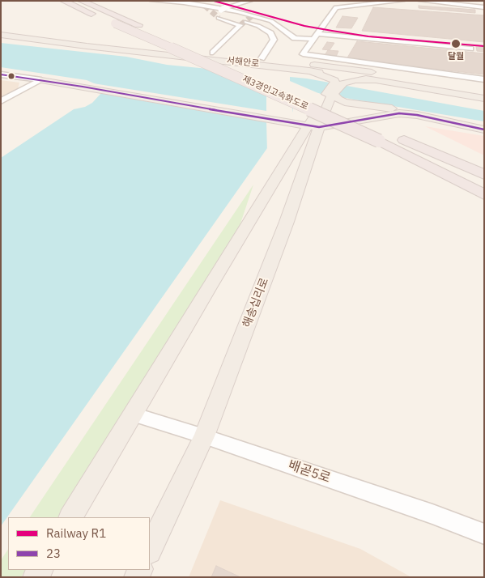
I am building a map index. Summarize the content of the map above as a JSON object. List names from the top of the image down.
{
  "streets": {
    "highway": ["제3경인고속화도로"],
    "main road": ["서해안로", "해송십리로"],
    "street": ["배곧5로"]
  },
  "crossings": [
    ["서해안로", "해송십리로"],
    ["해송십리로", "배곧5로"]
  ],
  "places": ["달월"],
  "lines": ["rail line R1", "transit line 23"],
  "legend": ["Railway R1", "23"]
}
